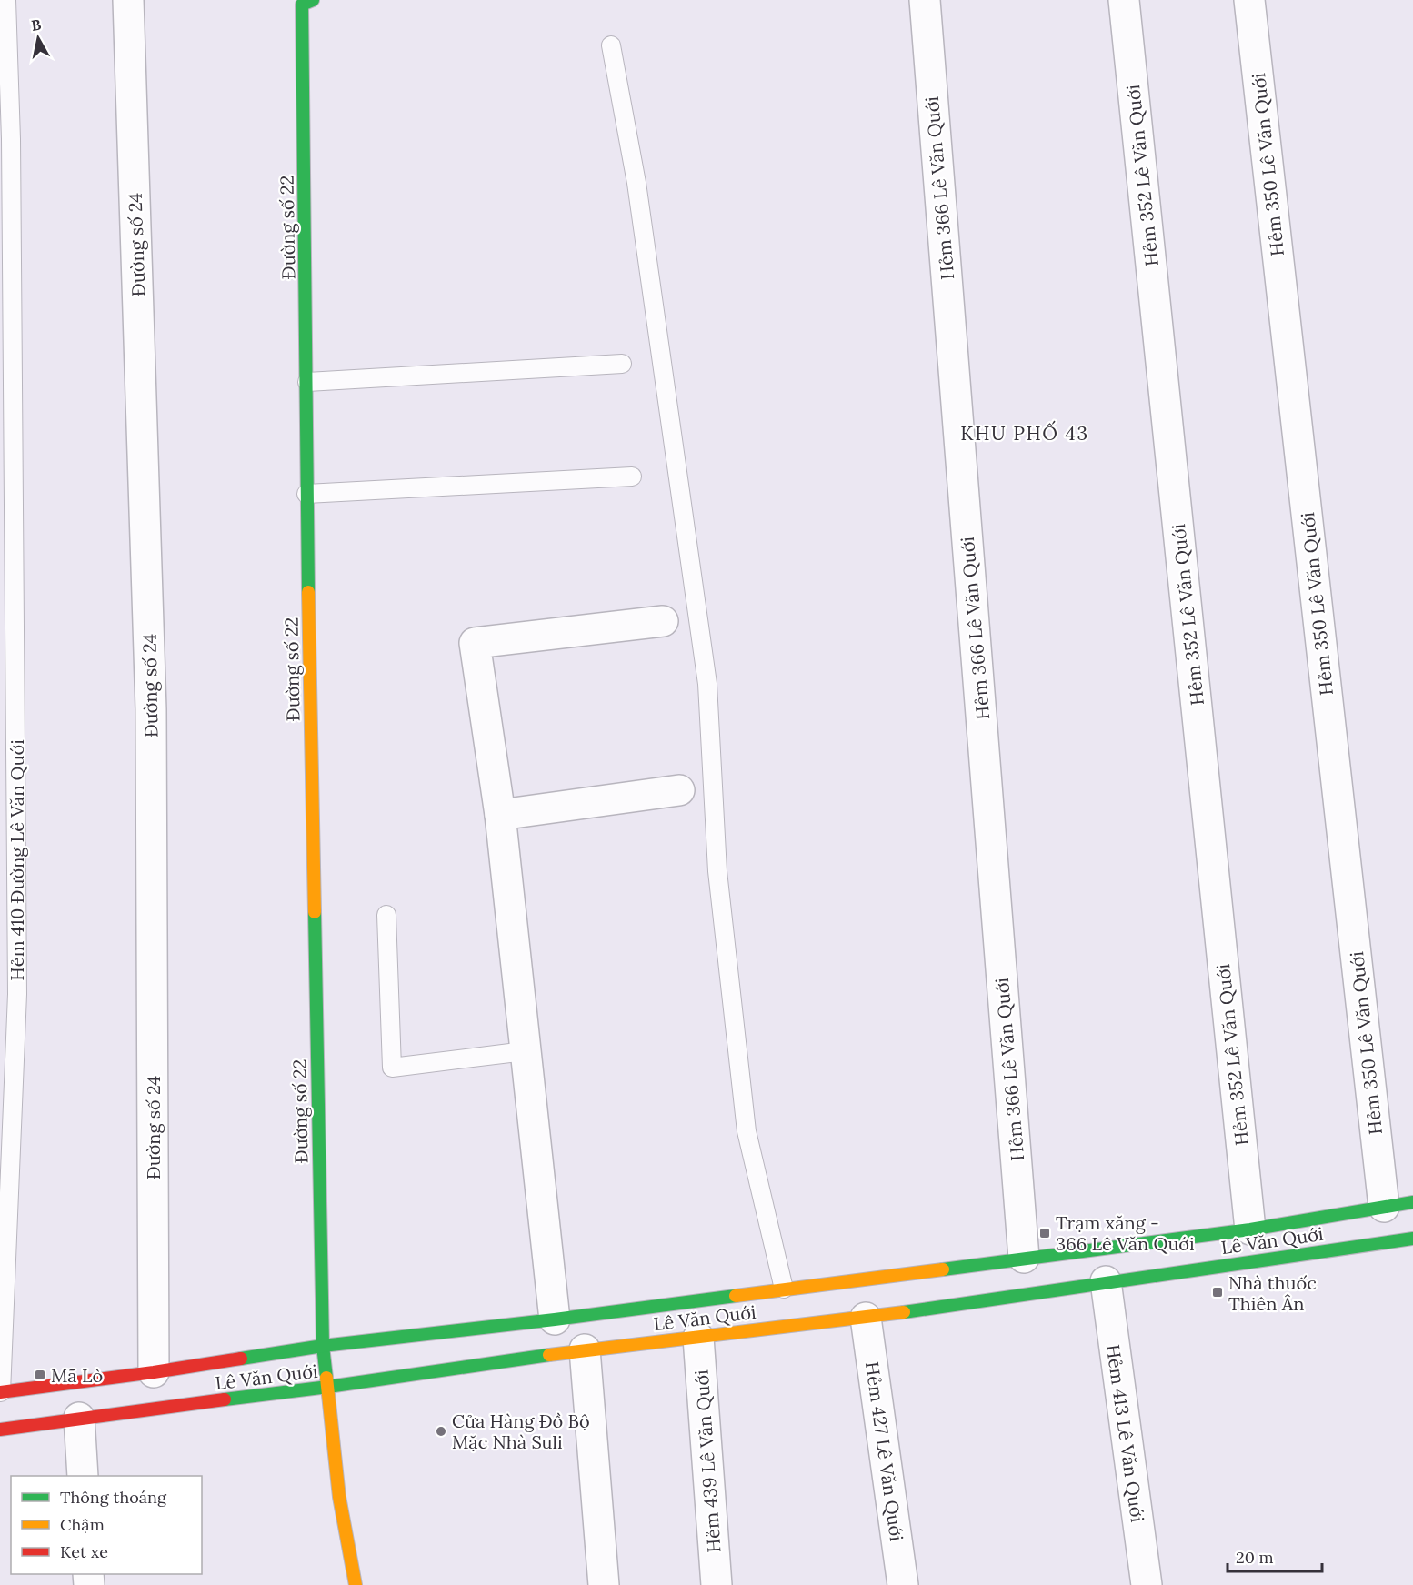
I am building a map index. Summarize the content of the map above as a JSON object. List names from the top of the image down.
{
  "streets": {
    "main road": ["Đường số 22", "Lê Văn Quới"],
    "street": [
      "Hẻm 350 Lê Văn Quới",
      "Hẻm 352 Lê Văn Quới",
      "Hẻm 366 Lê Văn Quới",
      "Đường số 24",
      "Hẻm 413 Lê Văn Quới",
      "Hẻm 427 Lê Văn Quới",
      "Hẻm 439 Lê Văn Quới"
    ],
    "lane": ["Hẻm 410 Đường Lê Văn Quới"]
  },
  "crossings": [
    ["Hẻm 350 Lê Văn Quới", "Lê Văn Quới"],
    ["Hẻm 352 Lê Văn Quới", "Lê Văn Quới"],
    ["Hẻm 366 Lê Văn Quới", "Lê Văn Quới"],
    ["Đường số 22", "Lê Văn Quới"],
    ["Đường số 24", "Lê Văn Quới"],
    ["Hẻm 410 Đường Lê Văn Quới", "Lê Văn Quới"],
    ["Lê Văn Quới", "Hẻm 413 Lê Văn Quới"],
    ["Lê Văn Quới", "Hẻm 427 Lê Văn Quới"],
    ["Lê Văn Quới", "Hẻm 439 Lê Văn Quới"]
  ],
  "districts": ["KHU PHỐ 43"],
  "places": {
    "transit": ["Trạm xăng - 366 Lê Văn Quới", "Nhà thuốc Thiên Ân", "Mã Lò"],
    "other": ["Cửa Hàng Đồ Bộ Mặc Nhà Suli"]
  },
  "legend": ["Thông thoáng", "Chậm", "Kẹt xe"],
  "scale_bar": "20 m",
  "north": "top"
}
